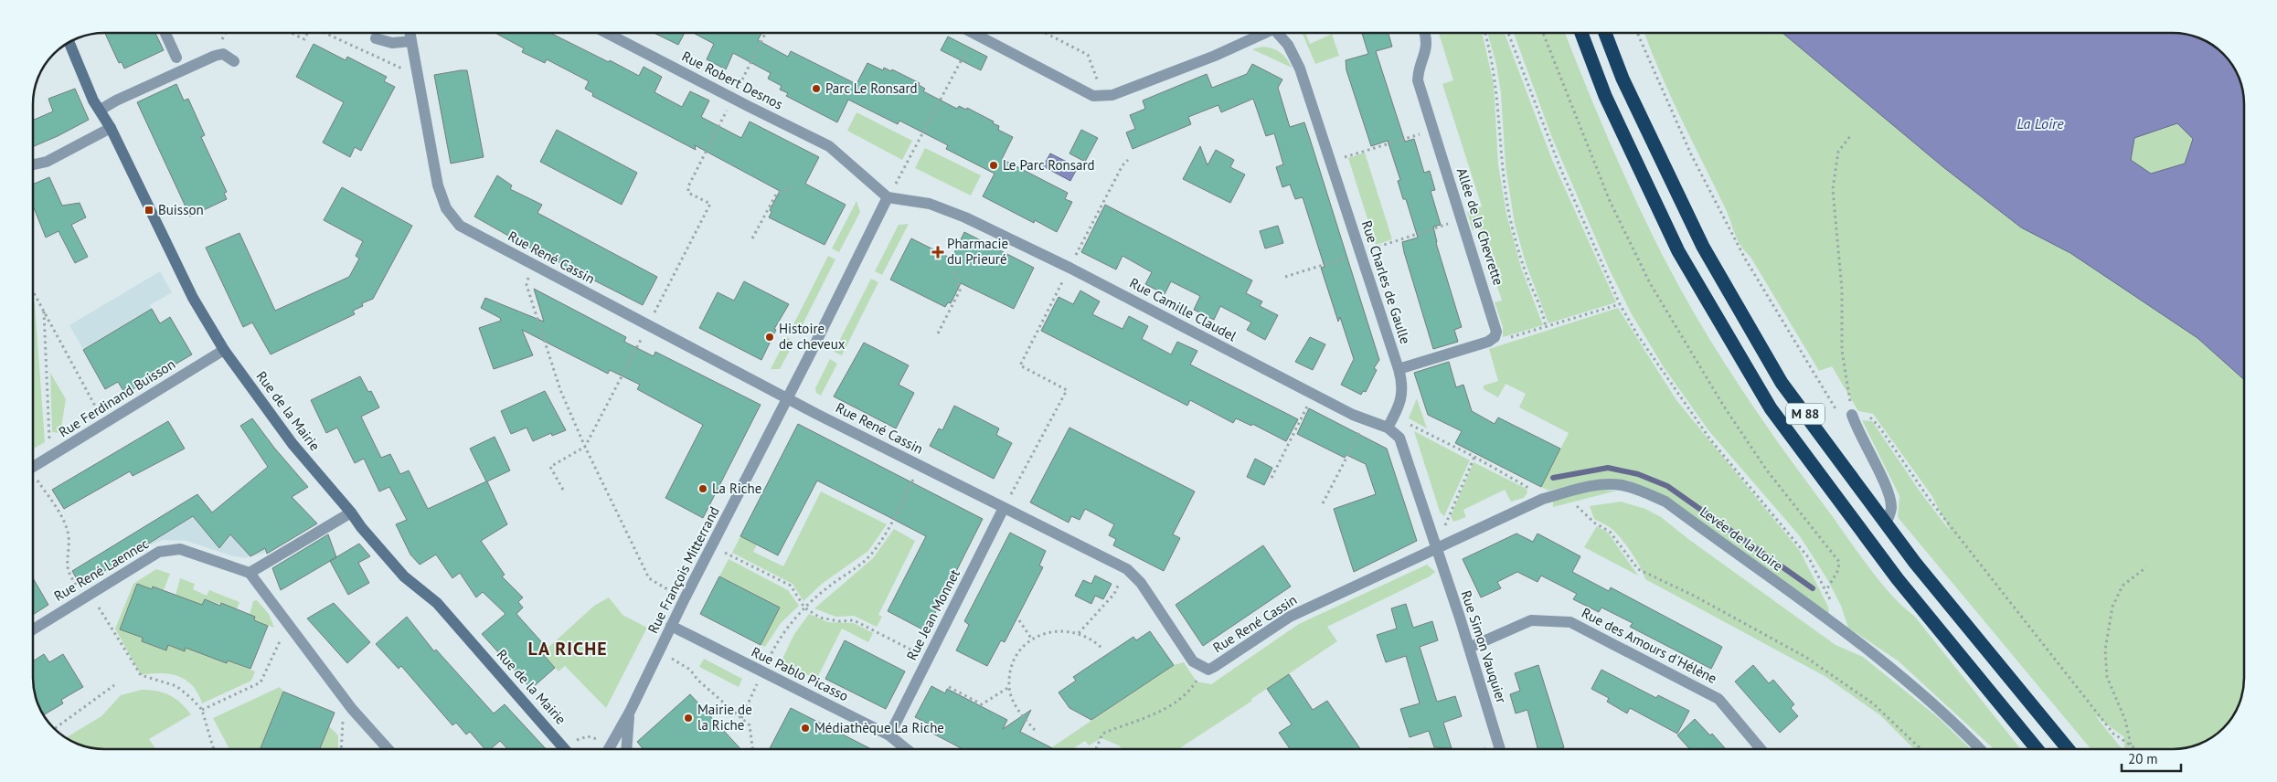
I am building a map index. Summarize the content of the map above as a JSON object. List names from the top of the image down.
{
  "streets": {
    "highway": ["M 88"],
    "street": [
      "Rue Robert Desnos",
      "Allée de la Chevrette",
      "Rue René Cassin",
      "Rue Charles de Gaulle",
      "Rue Camille Claudel",
      "Rue Ferdinand Buisson",
      "Rue de la Mairie",
      "Levée de la Loire",
      "Rue René Laennec",
      "Rue François Mitterrand",
      "Rue Jean Monnet",
      "Rue des Amours d'Hélène",
      "Rue Simon Vauquier",
      "Rue Pablo Picasso"
    ]
  },
  "crossings": [
    ["Rue Robert Desnos", "Rue Camille Claudel"],
    ["Rue Robert Desnos", "Rue François Mitterrand"],
    ["Rue René Cassin", "Levée de la Loire"],
    ["Rue René Cassin", "Rue François Mitterrand"],
    ["Rue René Cassin", "Rue Jean Monnet"],
    ["Rue René Cassin", "Rue Simon Vauquier"],
    ["Rue Charles de Gaulle", "Rue Camille Claudel"],
    ["Rue Camille Claudel", "Rue François Mitterrand"],
    ["Rue Ferdinand Buisson", "Rue de la Mairie"],
    ["Levée de la Loire", "Rue Simon Vauquier"],
    ["Rue François Mitterrand", "Rue Pablo Picasso"],
    ["Rue Jean Monnet", "Rue Pablo Picasso"],
    ["Rue des Amours d'Hélène", "Rue Simon Vauquier"]
  ],
  "districts": ["LA RICHE"],
  "water": ["La Loire"],
  "places": {
    "other": [
      "Parc Le Ronsard",
      "Le Parc Ronsard",
      "Histoire de cheveux",
      "La Riche",
      "Mairie de la Riche",
      "Médiathèque La Riche"
    ],
    "transit": ["Buisson"],
    "health": ["Pharmacie du Prieuré"]
  },
  "scale_bar": "20 m"
}
